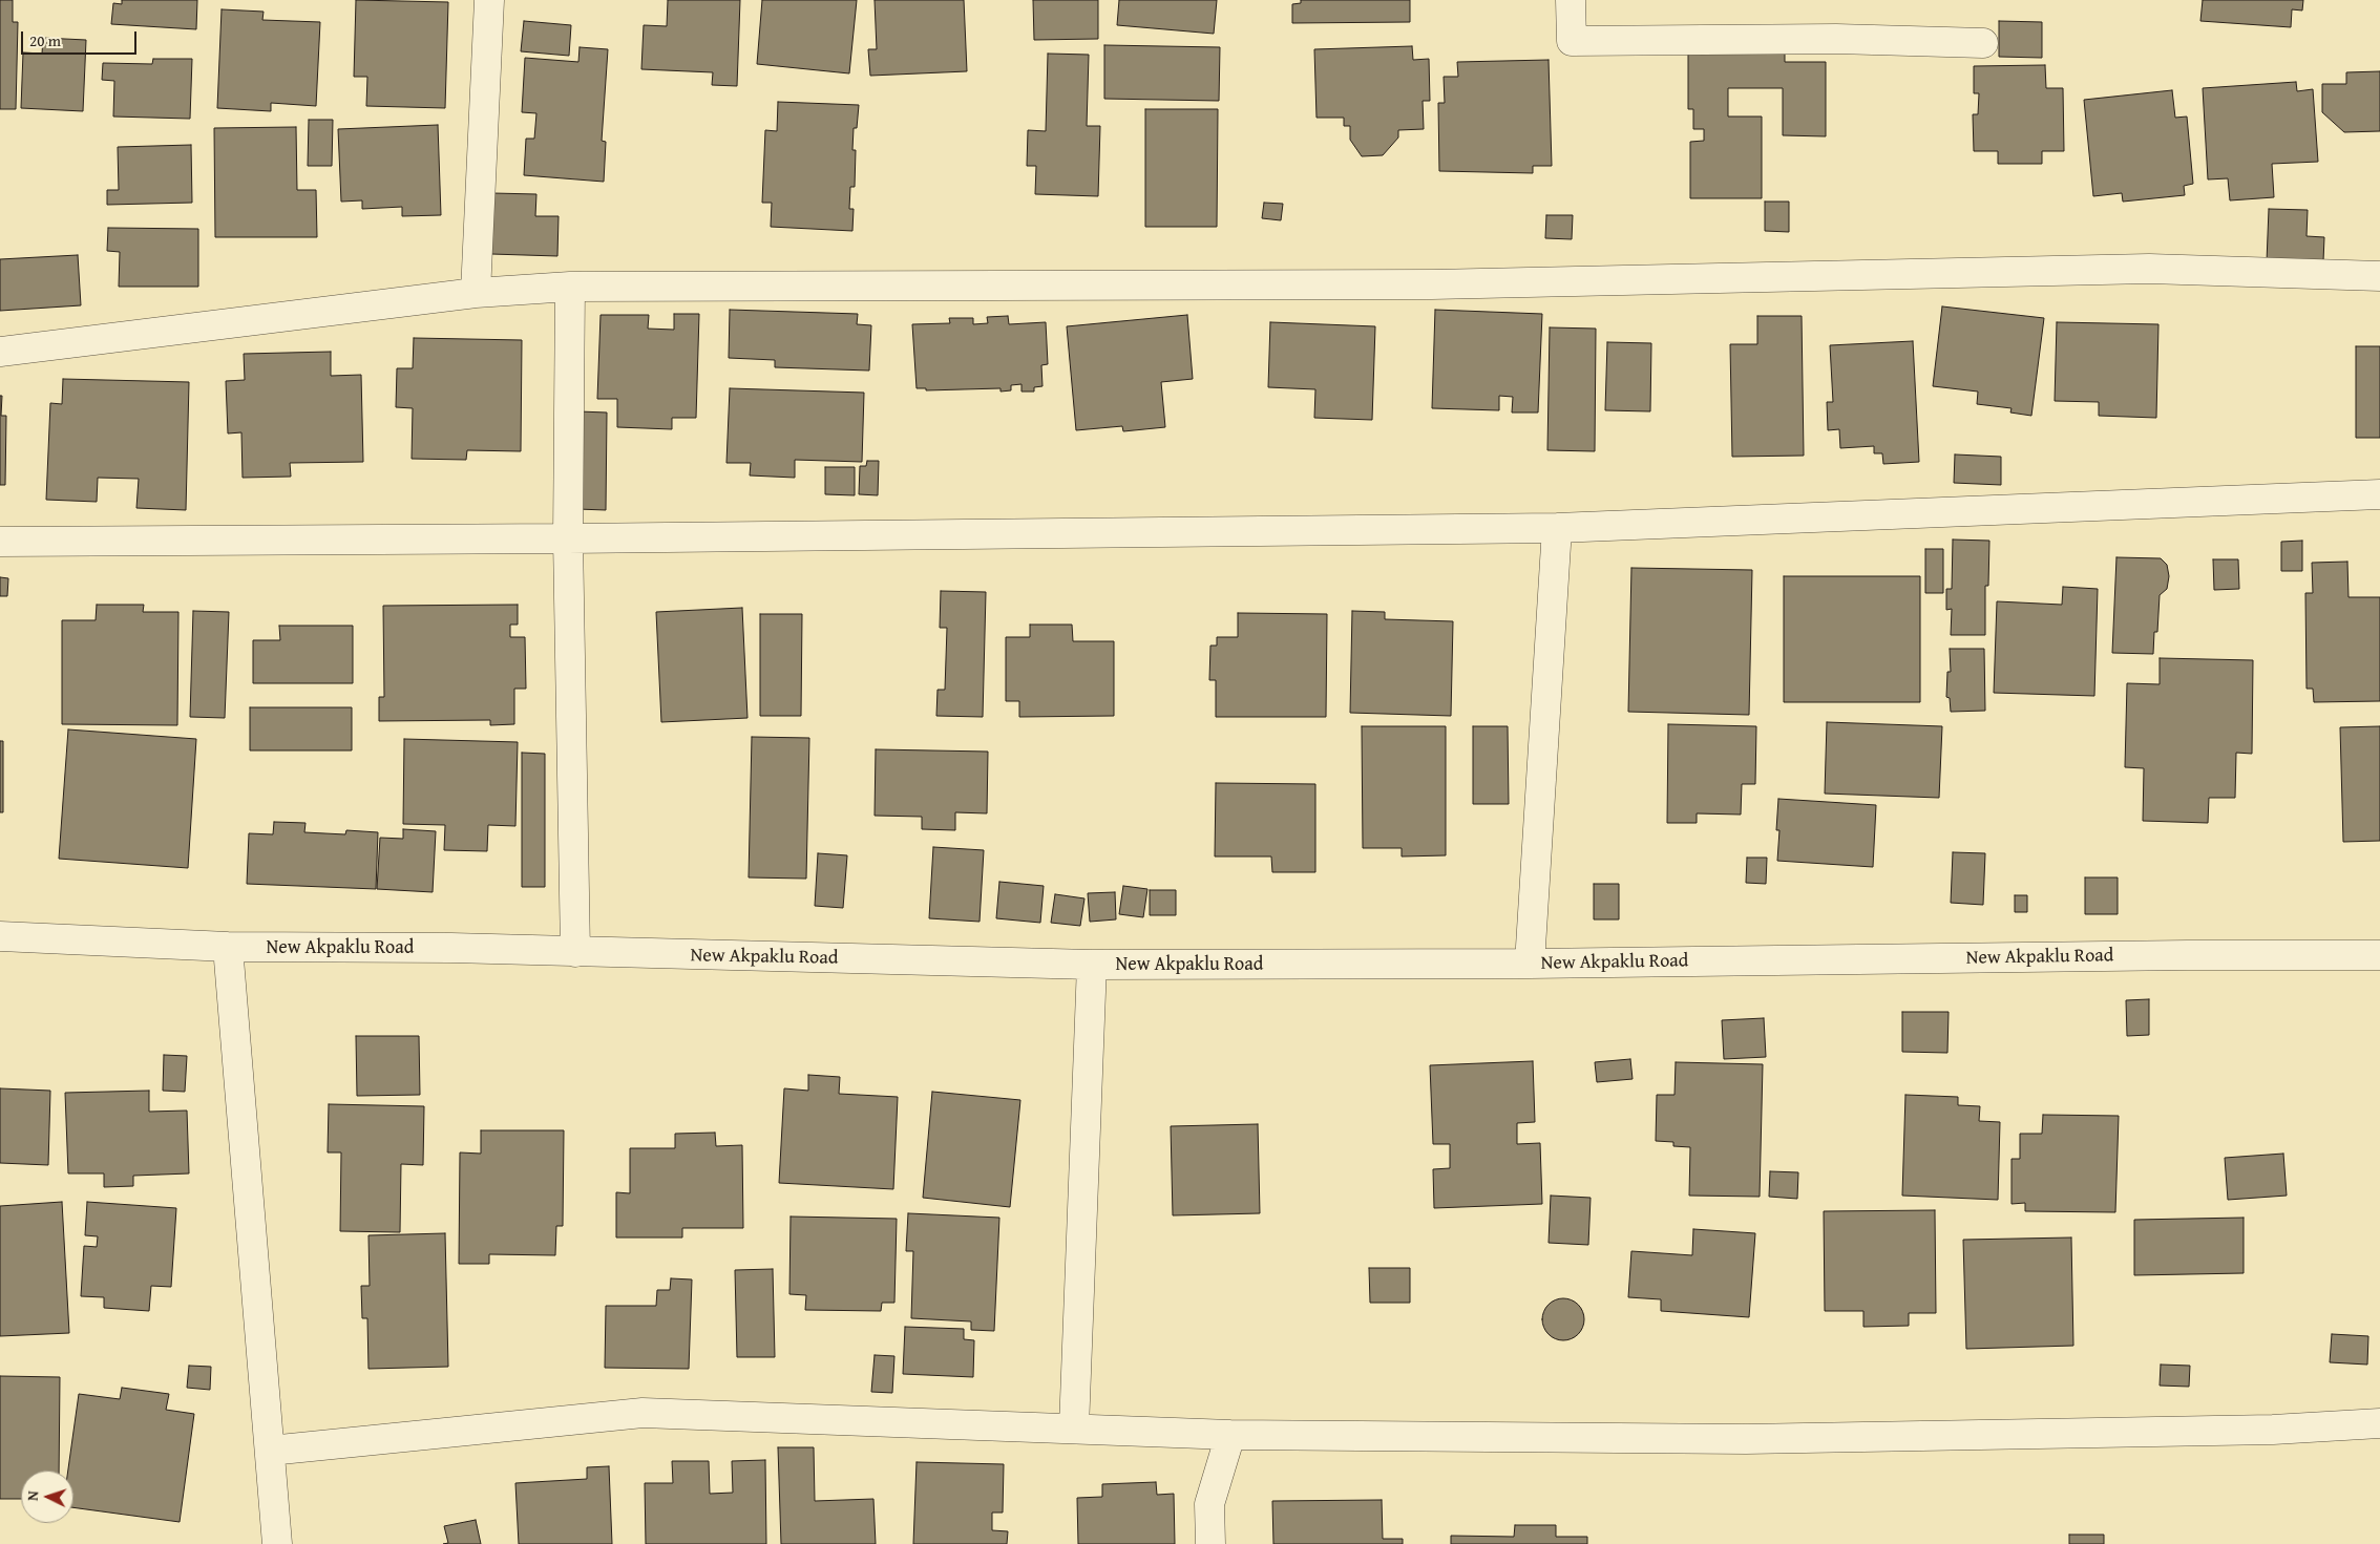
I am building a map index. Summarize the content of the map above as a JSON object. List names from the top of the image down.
{
  "streets": {
    "street": ["New Akpaklu Road"]
  },
  "scale_bar": "20 m",
  "north": "left"
}
